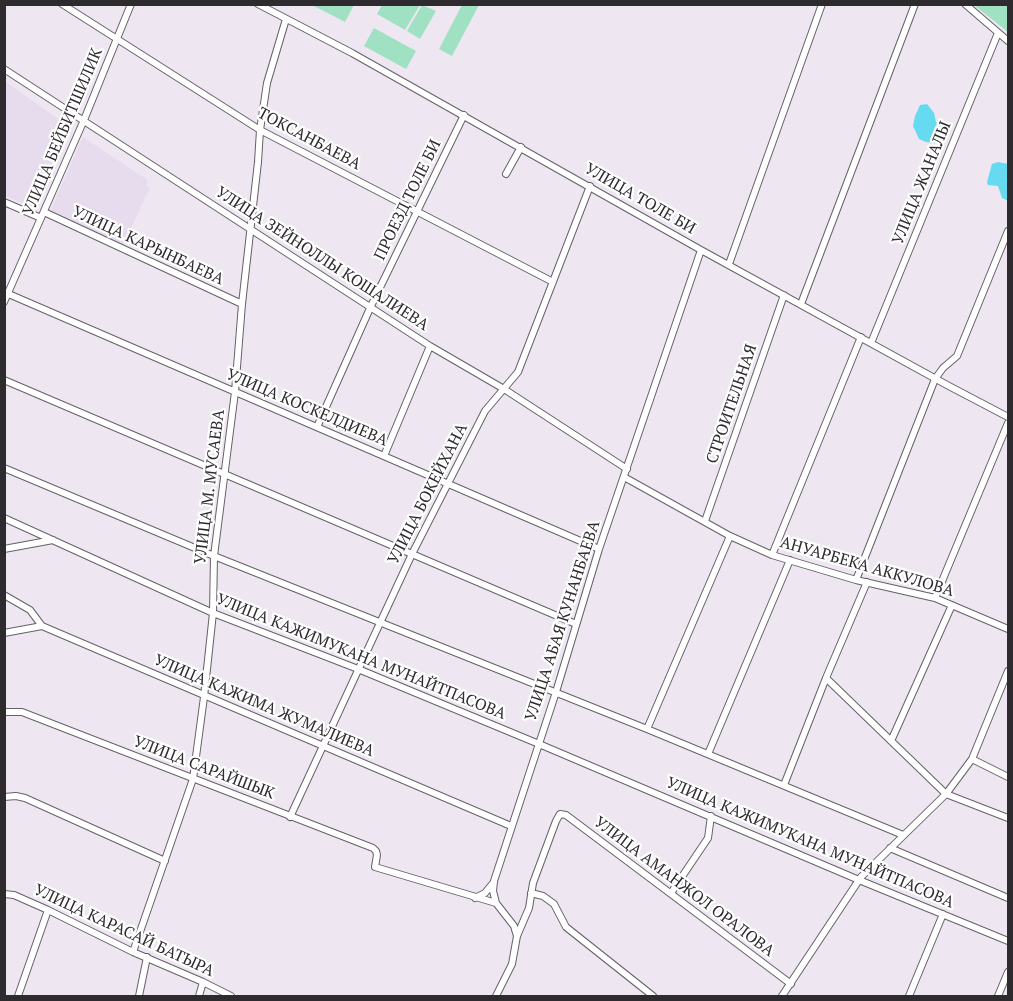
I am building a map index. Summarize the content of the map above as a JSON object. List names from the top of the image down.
{
  "streets": {
    "street": [
      "УЛИЦА БЕЙБИТШИЛИК",
      "ТОКСАНБАЕВА",
      "УЛИЦА ЖАНАЛЫ",
      "УЛИЦА ТОЛЕ БИ",
      "ПРОЕЗД ТОЛЕ БИ",
      "УЛИЦА КАРЫНБАЕВА",
      "УЛИЦА ЗЕЙНОЛЛЫ КОШАЛИЕВА",
      "СТРОИТЕЛЬНАЯ",
      "УЛИЦА КОСКЕЛДИЕВА",
      "УЛИЦА М. МУСАЕВА",
      "УЛИЦА БОКЕЙХАНА",
      "АНУАРБЕКА АККУЛОВА",
      "УЛИЦА АБАЯ КУНАНБАЕВА",
      "УЛИЦА КАЖИМУКАНА МУНАЙТПАСОВА",
      "УЛИЦА КАЖИМА ЖУМАЛИЕВА",
      "УЛИЦА САРАЙШЫК",
      "УЛИЦА АМАНЖОЛ ОРАЛОВА",
      "УЛИЦА КАРАСАЙ БАТЫРА"
    ]
  },
  "crossings": [
    ["УЛИЦА БЕЙБИТШИЛИК", "ТОКСАНБАЕВА"],
    ["УЛИЦА БЕЙБИТШИЛИК", "УЛИЦА КАРЫНБАЕВА"],
    ["УЛИЦА БЕЙБИТШИЛИК", "УЛИЦА ЗЕЙНОЛЛЫ КОШАЛИЕВА"],
    ["УЛИЦА БЕЙБИТШИЛИК", "УЛИЦА КОСКЕЛДИЕВА"],
    ["ТОКСАНБАЕВА", "ПРОЕЗД ТОЛЕ БИ"],
    ["ТОКСАНБАЕВА", "УЛИЦА М. МУСАЕВА"],
    ["ТОКСАНБАЕВА", "УЛИЦА БОКЕЙХАНА"],
    ["УЛИЦА ЖАНАЛЫ", "УЛИЦА ТОЛЕ БИ"],
    ["УЛИЦА ТОЛЕ БИ", "ПРОЕЗД ТОЛЕ БИ"],
    ["УЛИЦА ТОЛЕ БИ", "СТРОИТЕЛЬНАЯ"],
    ["УЛИЦА ТОЛЕ БИ", "УЛИЦА М. МУСАЕВА"],
    ["УЛИЦА ТОЛЕ БИ", "УЛИЦА БОКЕЙХАНА"],
    ["УЛИЦА ТОЛЕ БИ", "УЛИЦА АБАЯ КУНАНБАЕВА"],
    ["ПРОЕЗД ТОЛЕ БИ", "УЛИЦА ЗЕЙНОЛЛЫ КОШАЛИЕВА"],
    ["ПРОЕЗД ТОЛЕ БИ", "УЛИЦА КОСКЕЛДИЕВА"],
    ["УЛИЦА КАРЫНБАЕВА", "УЛИЦА М. МУСАЕВА"],
    ["УЛИЦА ЗЕЙНОЛЛЫ КОШАЛИЕВА", "УЛИЦА М. МУСАЕВА"],
    ["УЛИЦА ЗЕЙНОЛЛЫ КОШАЛИЕВА", "УЛИЦА БОКЕЙХАНА"],
    ["УЛИЦА ЗЕЙНОЛЛЫ КОШАЛИЕВА", "УЛИЦА АБАЯ КУНАНБАЕВА"],
    ["СТРОИТЕЛЬНАЯ", "АНУАРБЕКА АККУЛОВА"],
    ["УЛИЦА КОСКЕЛДИЕВА", "УЛИЦА М. МУСАЕВА"],
    ["УЛИЦА КОСКЕЛДИЕВА", "УЛИЦА БОКЕЙХАНА"],
    ["УЛИЦА КОСКЕЛДИЕВА", "УЛИЦА АБАЯ КУНАНБАЕВА"],
    ["УЛИЦА М. МУСАЕВА", "УЛИЦА КАЖИМУКАНА МУНАЙТПАСОВА"],
    ["УЛИЦА М. МУСАЕВА", "УЛИЦА КАЖИМА ЖУМАЛИЕВА"],
    ["УЛИЦА М. МУСАЕВА", "УЛИЦА САРАЙШЫК"],
    ["УЛИЦА М. МУСАЕВА", "УЛИЦА КАРАСАЙ БАТЫРА"],
    ["УЛИЦА БОКЕЙХАНА", "УЛИЦА КАЖИМУКАНА МУНАЙТПАСОВА"],
    ["УЛИЦА БОКЕЙХАНА", "УЛИЦА КАЖИМА ЖУМАЛИЕВА"],
    ["УЛИЦА БОКЕЙХАНА", "УЛИЦА САРАЙШЫК"],
    ["АНУАРБЕКА АККУЛОВА", "УЛИЦА АБАЯ КУНАНБАЕВА"],
    ["УЛИЦА АБАЯ КУНАНБАЕВА", "УЛИЦА КАЖИМУКАНА МУНАЙТПАСОВА"],
    ["УЛИЦА АБАЯ КУНАНБАЕВА", "УЛИЦА КАЖИМА ЖУМАЛИЕВА"]
  ]
}
